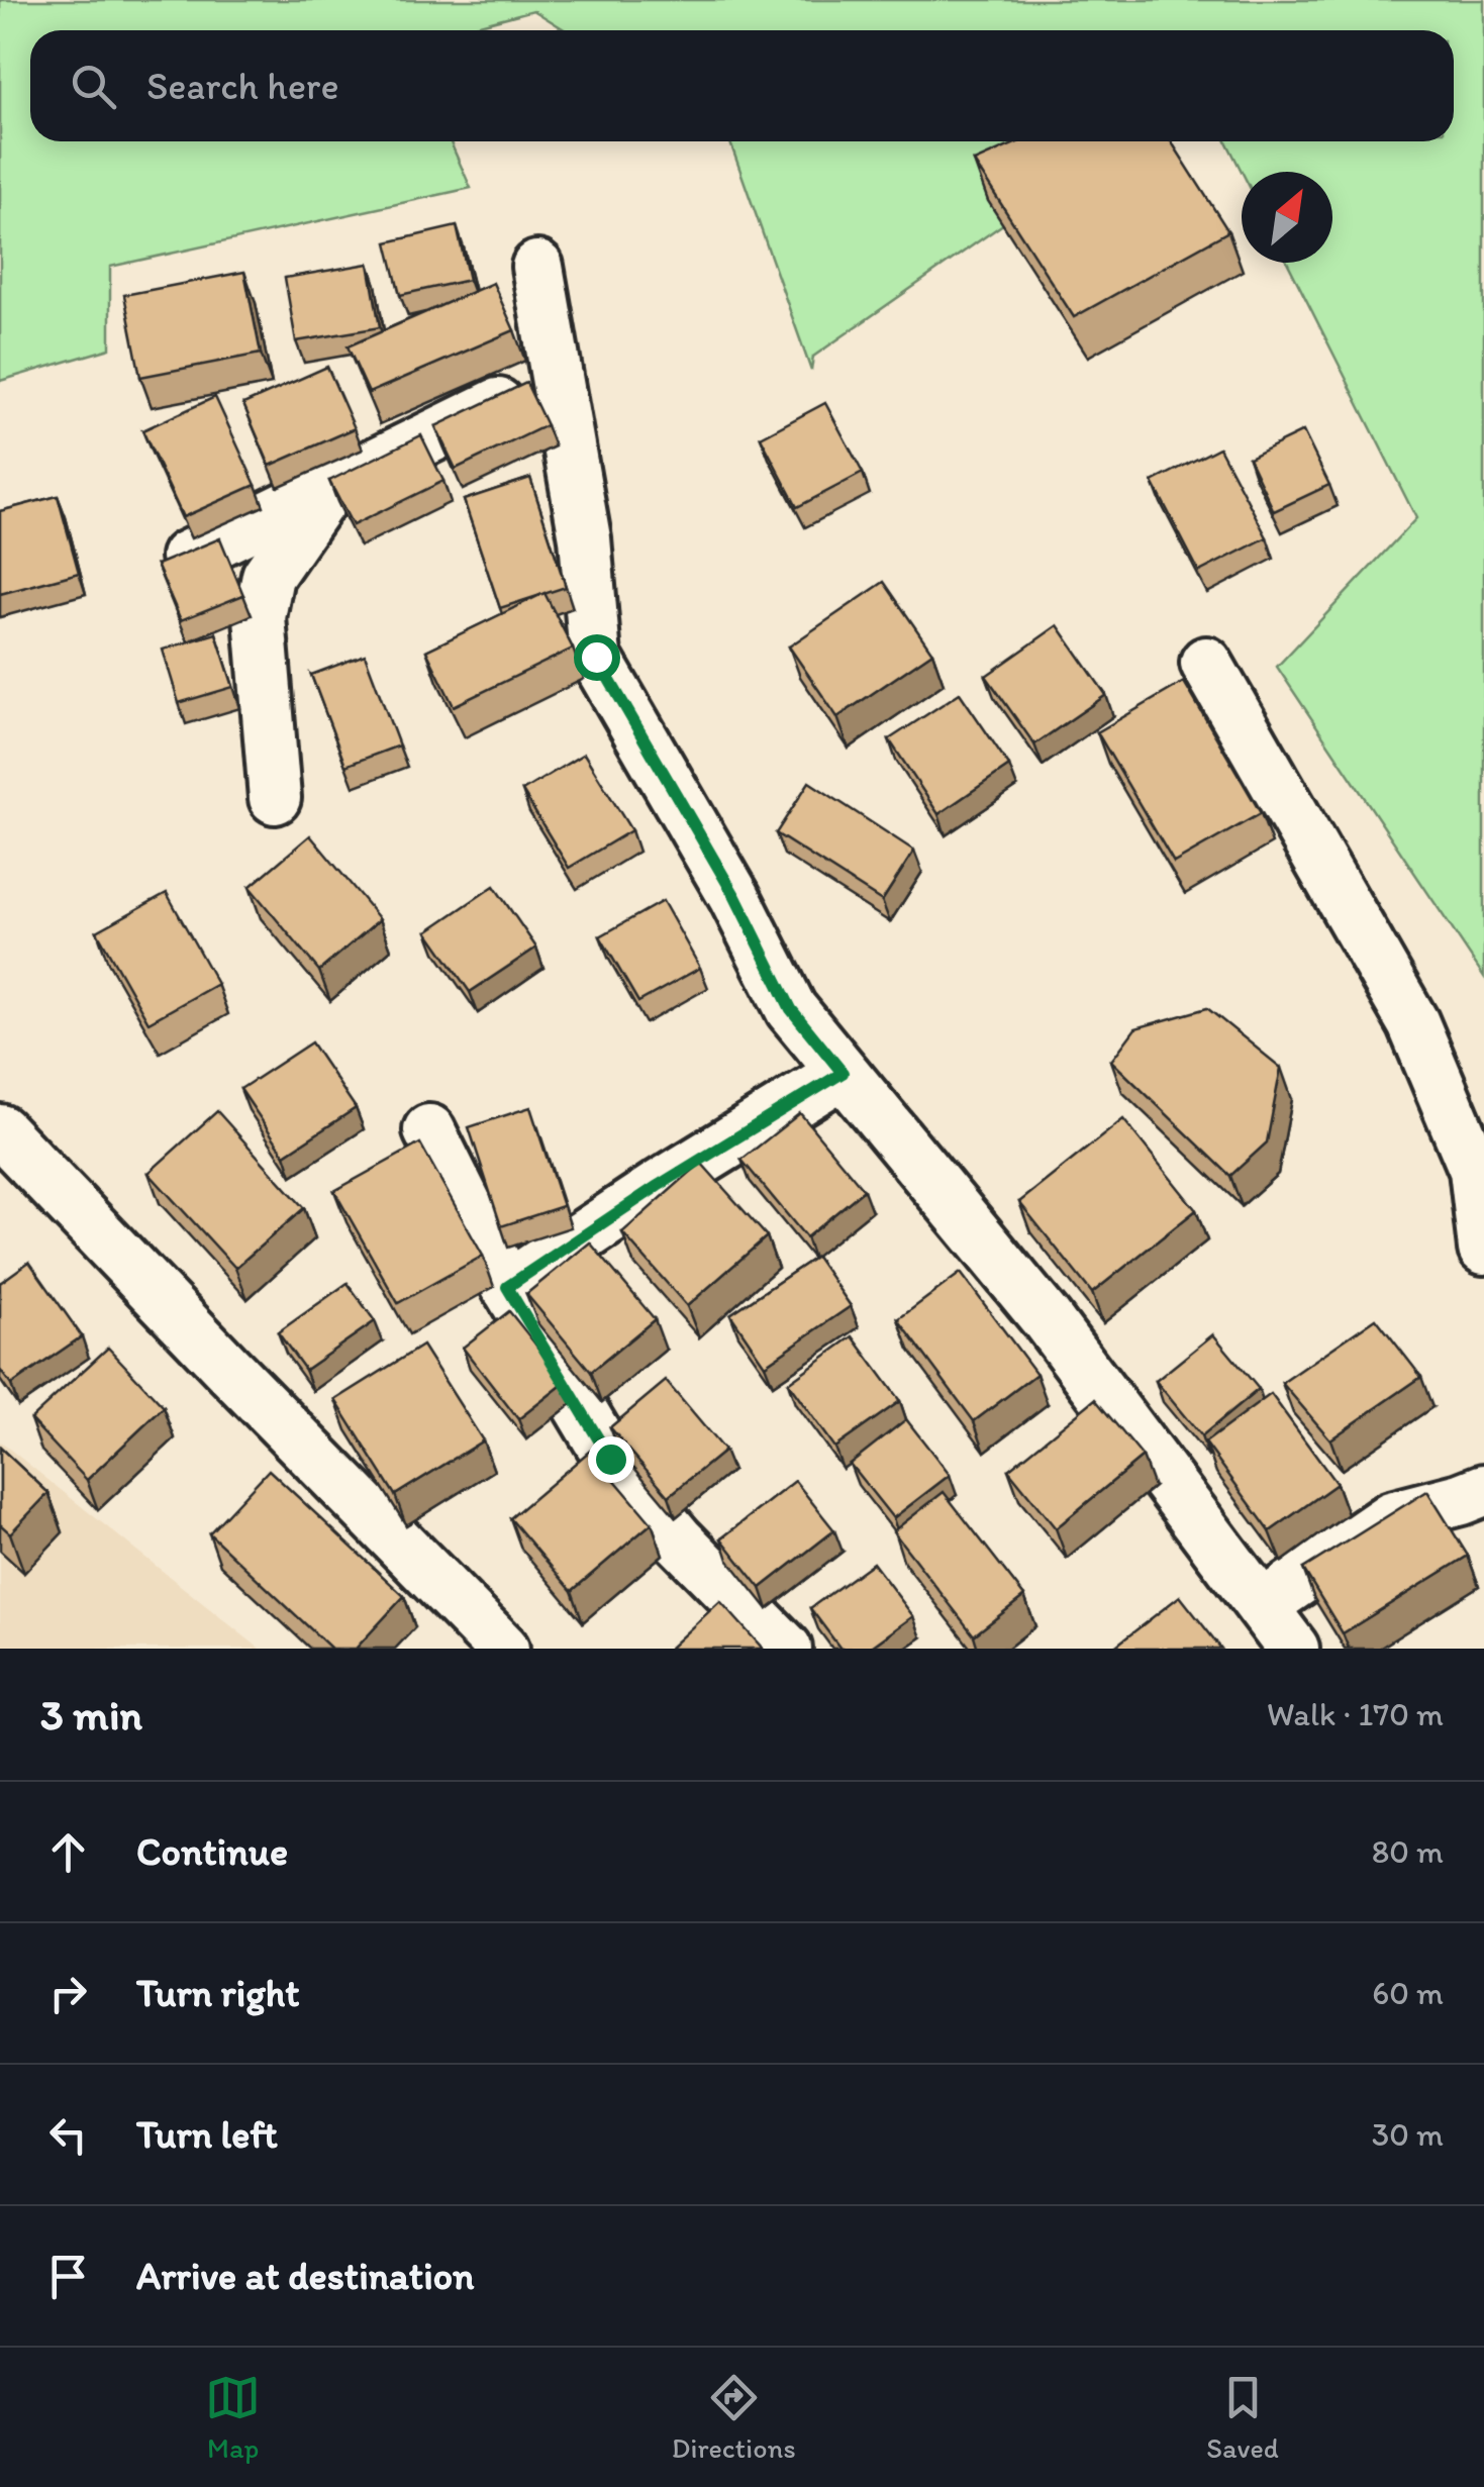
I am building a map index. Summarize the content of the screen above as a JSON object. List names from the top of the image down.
{
  "north": "top right",
  "page": {
    "search": "Search here",
    "heading": ["3 min", "Walk · 170 m"],
    "list": [
      ["Continue", "80 m"],
      ["Turn right", "60 m"],
      ["Turn left", "30 m"],
      "Arrive at destination"
    ],
    "nav": ["Map", "Directions", "Saved"]
  }
}
